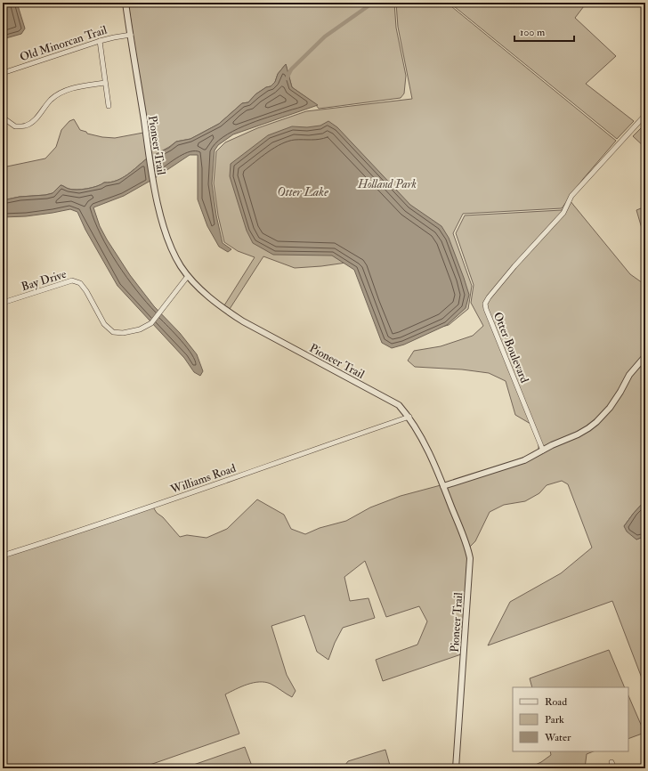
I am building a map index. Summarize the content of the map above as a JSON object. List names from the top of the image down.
{
  "streets": {
    "street": [
      "Old Minorcan Trail",
      "Pioneer Trail",
      "Bay Drive",
      "Otter Boulevard",
      "Williams Road"
    ]
  },
  "crossings": [
    ["Old Minorcan Trail", "Pioneer Trail"],
    ["Pioneer Trail", "Bay Drive"],
    ["Pioneer Trail", "Williams Road"]
  ],
  "water": ["Otter Lake"],
  "parks": ["Holland Park"],
  "legend": ["Road", "Park", "Water"],
  "scale_bar": "100 m"
}
